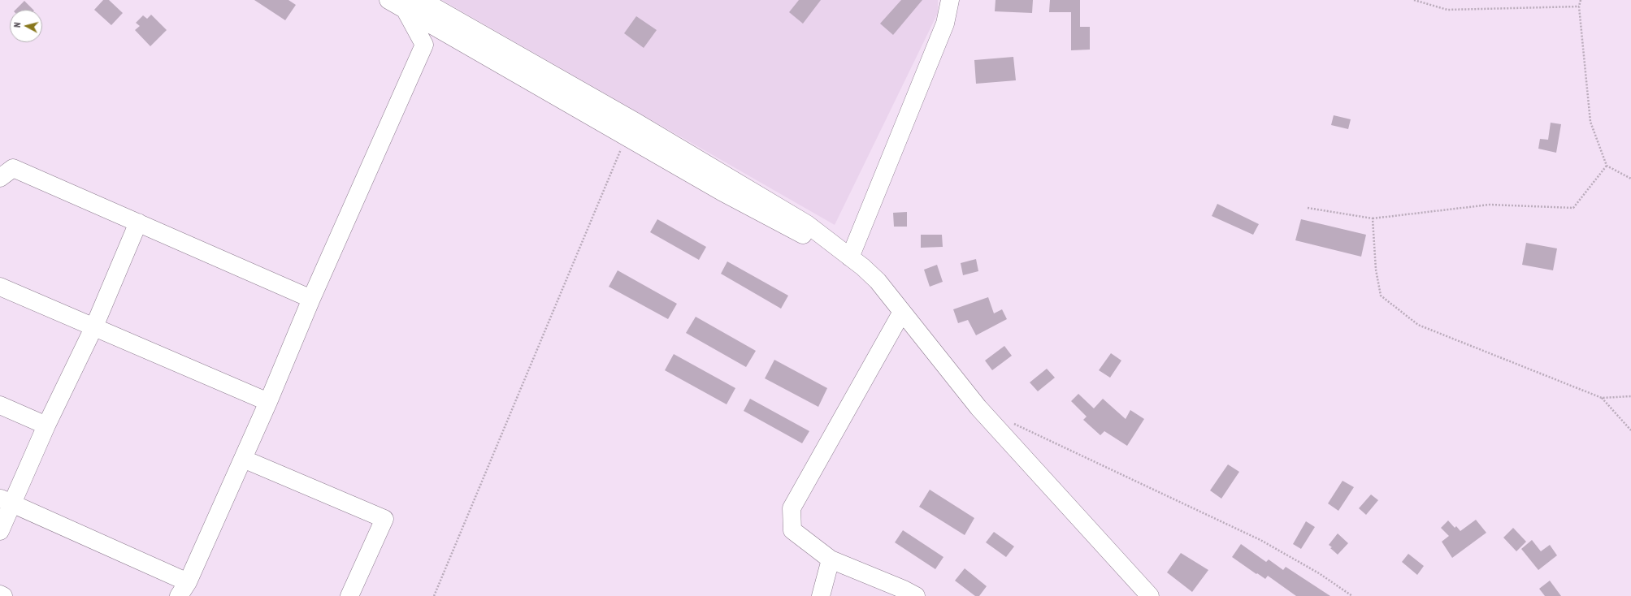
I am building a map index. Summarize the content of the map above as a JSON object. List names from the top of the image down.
{
  "north": "left"
}
